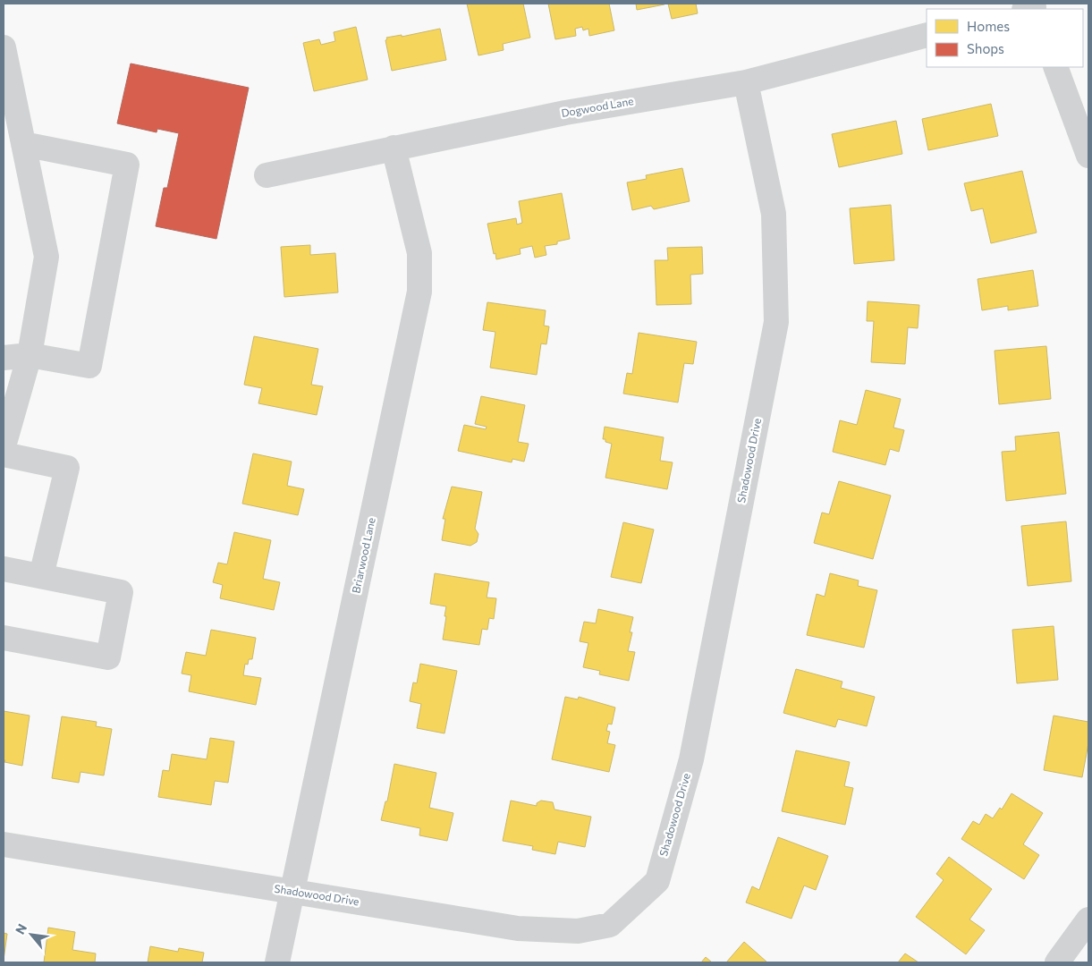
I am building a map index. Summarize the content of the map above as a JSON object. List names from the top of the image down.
{
  "streets": {
    "street": ["Dogwood Lane", "Shadowood Drive", "Briarwood Lane"]
  },
  "crossings": [
    ["Dogwood Lane", "Shadowood Drive"],
    ["Dogwood Lane", "Briarwood Lane"],
    ["Shadowood Drive", "Briarwood Lane"]
  ],
  "legend": ["Homes", "Shops"],
  "north": "top left"
}
